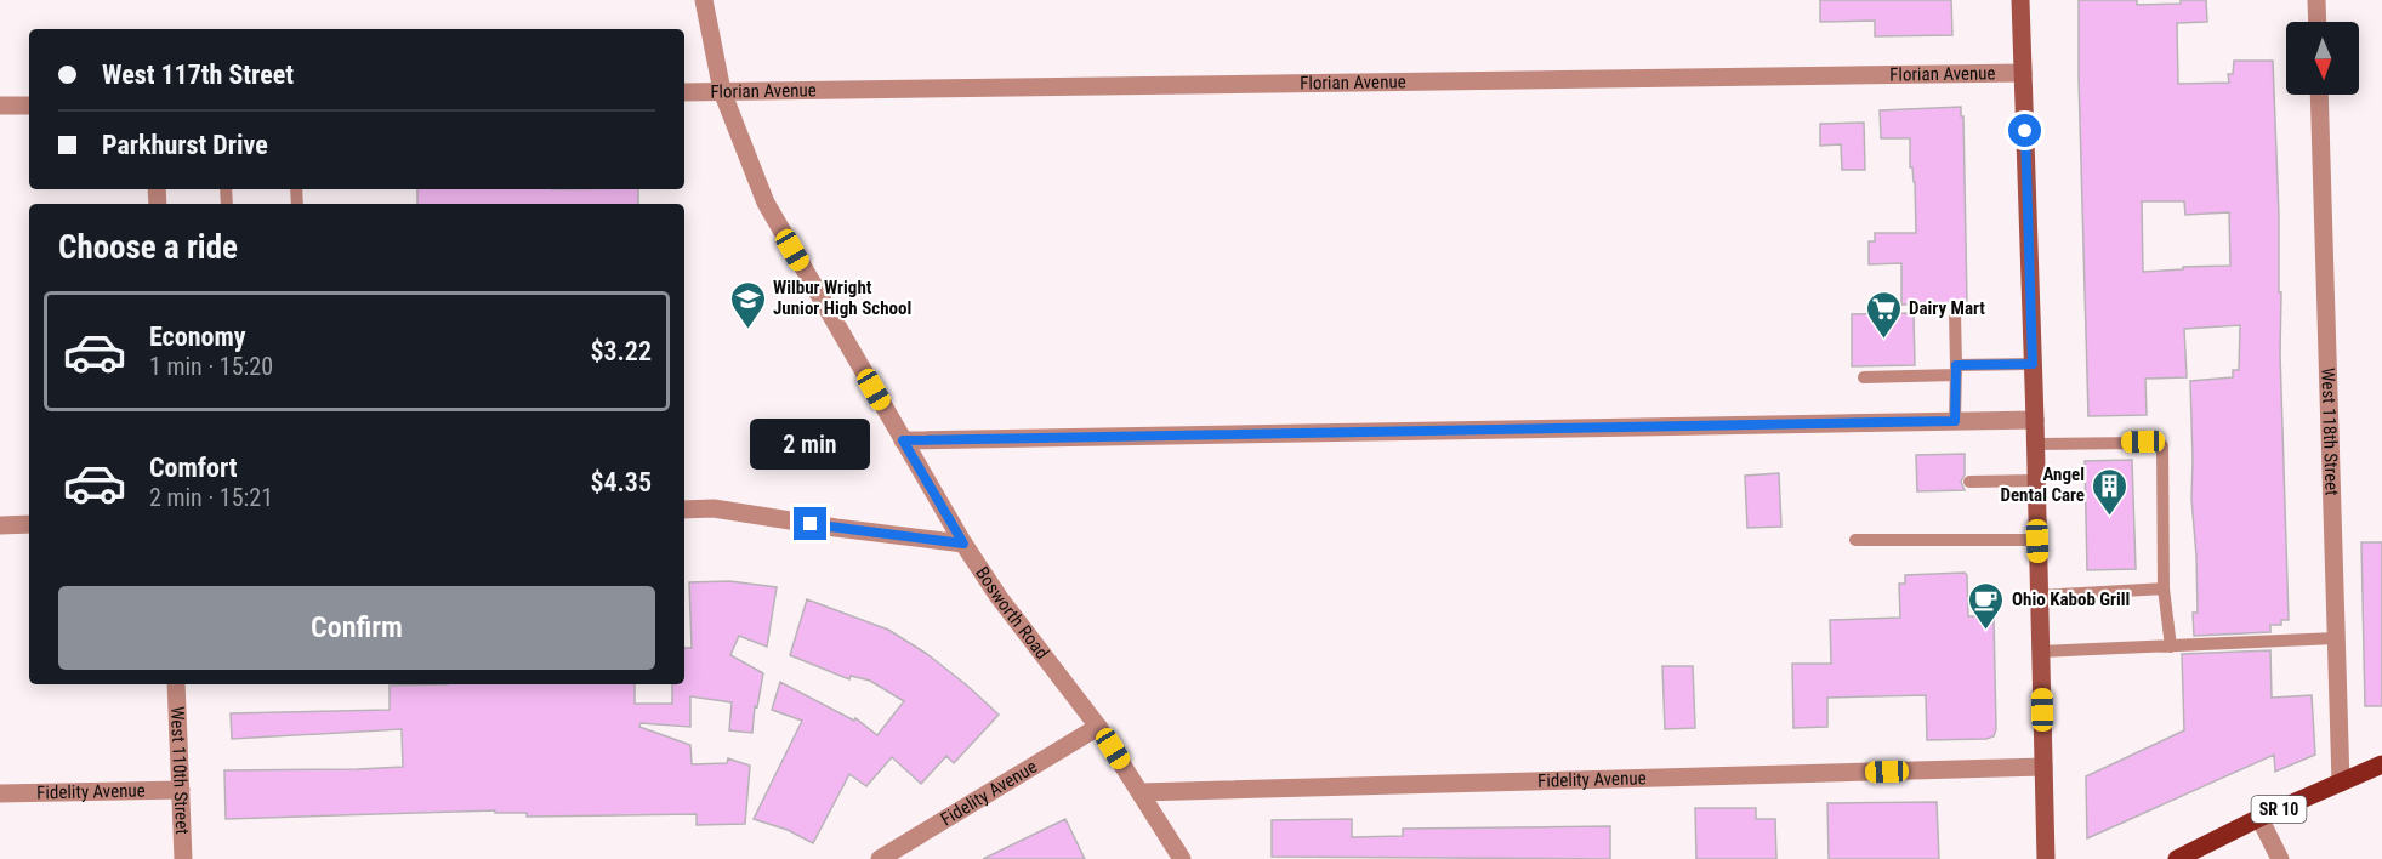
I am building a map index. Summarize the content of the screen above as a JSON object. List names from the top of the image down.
{
  "streets": {
    "main road": ["SR 10"],
    "street": [
      "Florian Avenue",
      "West 118th Street",
      "Bosworth Road",
      "West 110th Street",
      "Fidelity Avenue"
    ]
  },
  "crossings": [
    ["Florian Avenue", "Bosworth Road"],
    ["West 118th Street", "SR 10"],
    ["Bosworth Road", "Fidelity Avenue"],
    ["West 110th Street", "Fidelity Avenue"]
  ],
  "places": {
    "school or university": ["Wilbur Wright Junior High School"],
    "supermarket": ["Dairy Mart"],
    "building": ["Angel Dental Care"],
    "cafe": ["Ohio Kabob Grill"]
  },
  "north": "bottom",
  "page": {
    "banner": ["West 117th Street", "Parkhurst Drive"],
    "heading": "Choose a ride",
    "list": [
      {
        "name": "Economy",
        "note": "1 min · 15:20",
        "value": "$3.22"
      },
      {
        "name": "Comfort",
        "note": "2 min · 15:21",
        "value": "$4.35"
      }
    ],
    "bubble": "2 min",
    "buttons": "Confirm"
  }
}
